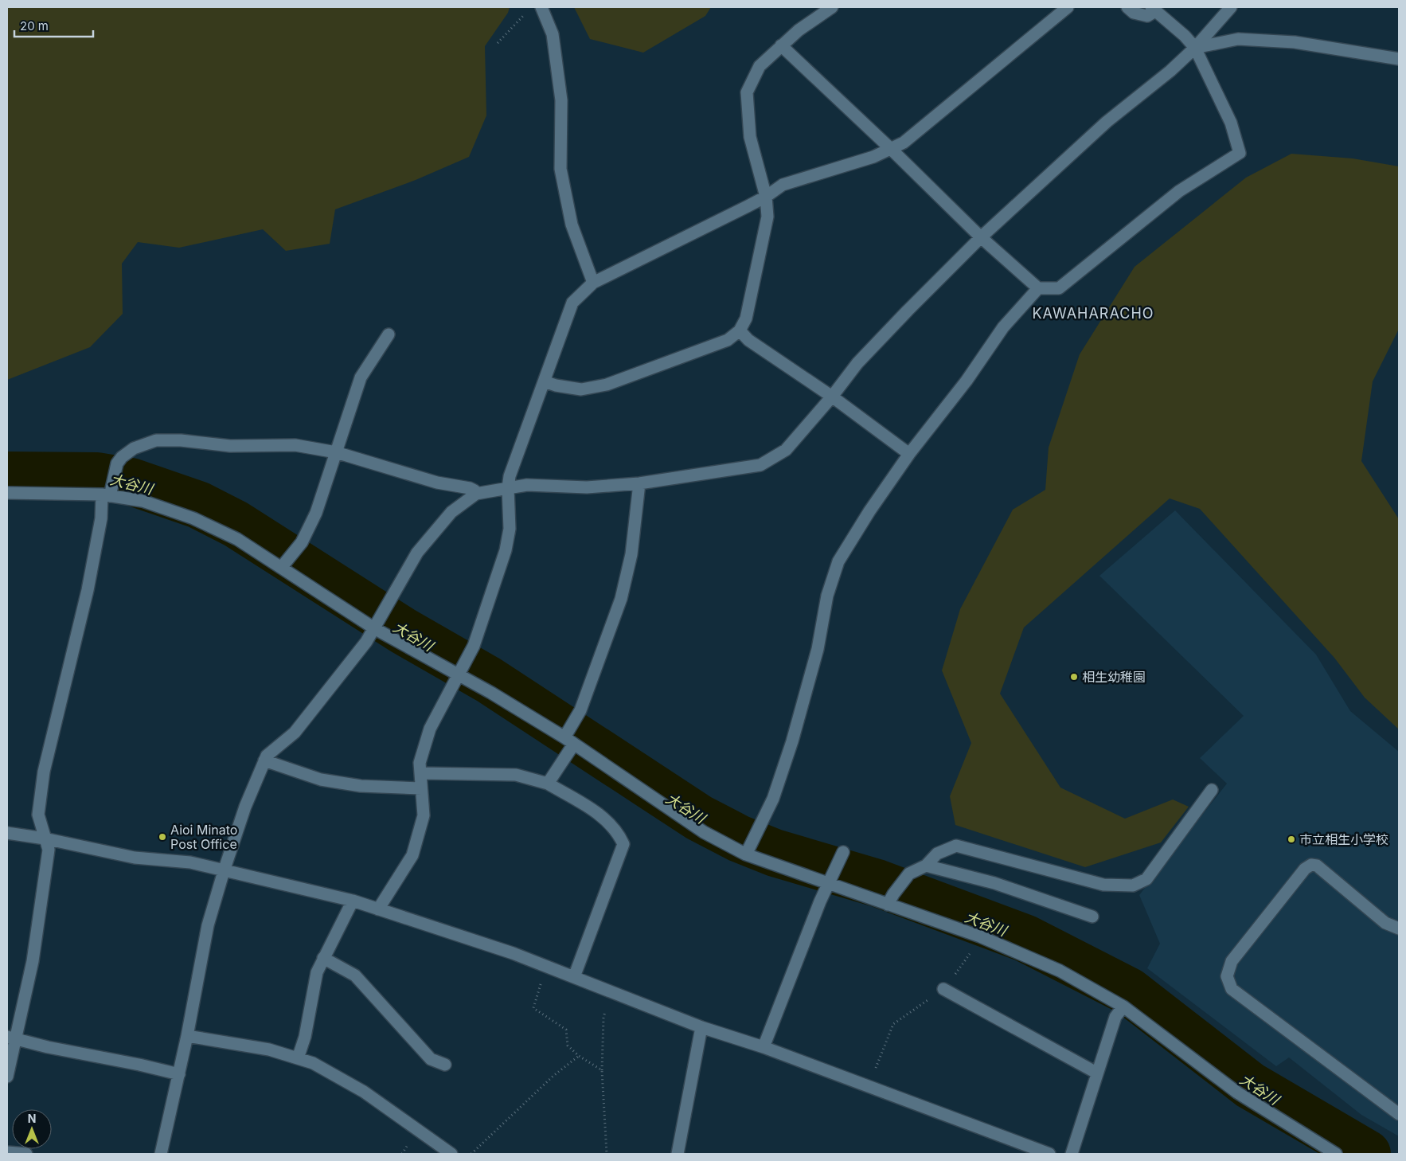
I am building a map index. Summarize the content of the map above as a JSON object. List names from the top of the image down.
{
  "districts": ["KAWAHARACHO"],
  "water": ["大谷川"],
  "places": ["相生幼稚園", "Aioi Minato Post Office", "市立相生小学校"],
  "scale_bar": "20 m",
  "north": "top"
}
